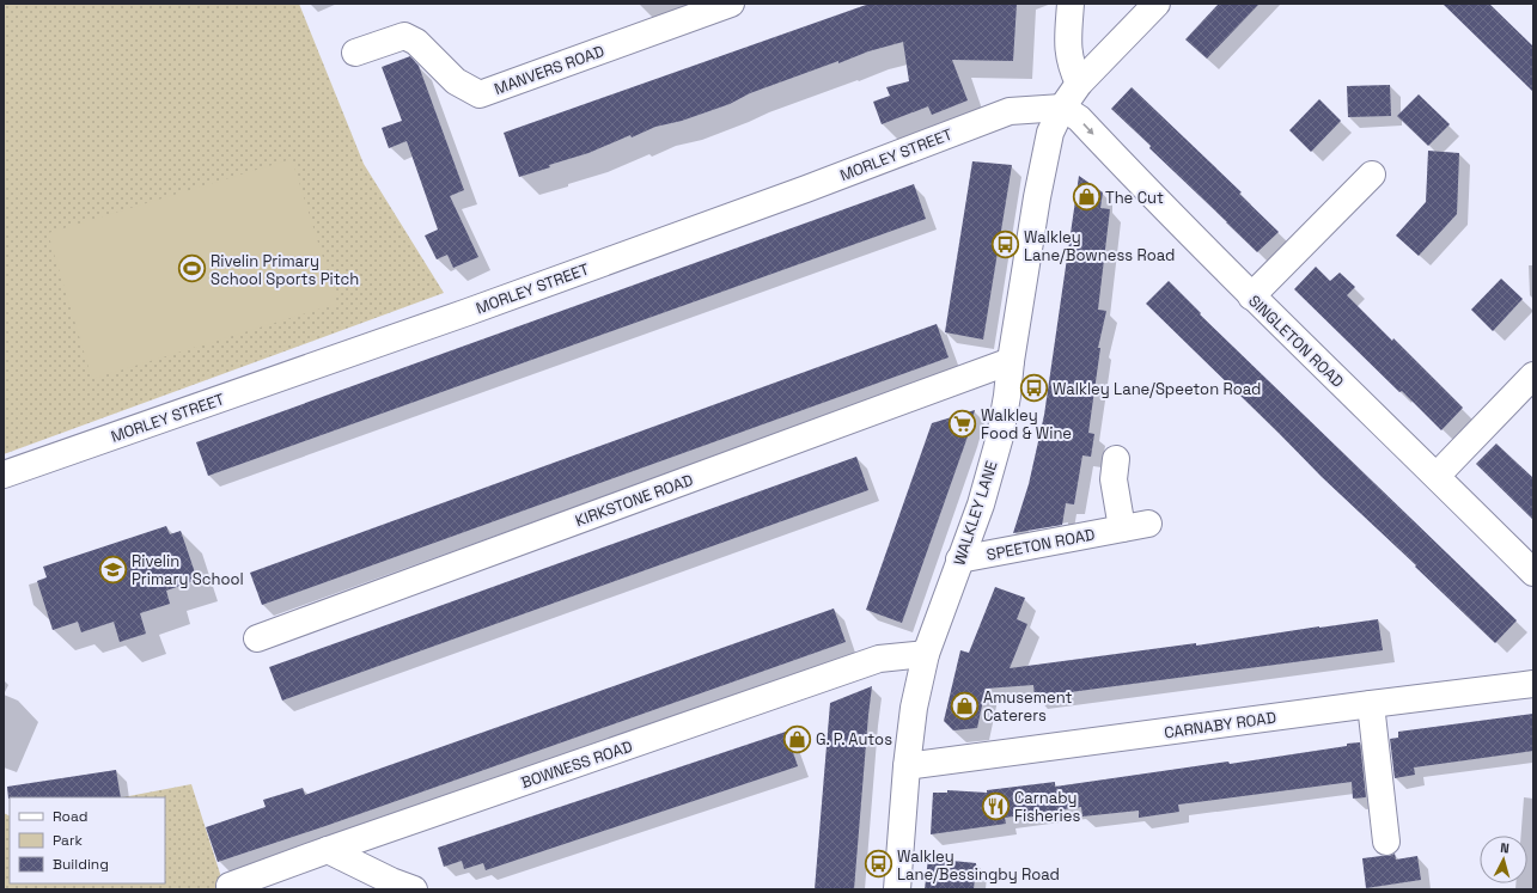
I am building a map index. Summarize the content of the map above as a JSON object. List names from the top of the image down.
{
  "streets": {
    "street": [
      "MANVERS ROAD",
      "MORLEY STREET",
      "SINGLETON ROAD",
      "KIRKSTONE ROAD",
      "WALKLEY LANE",
      "SPEETON ROAD",
      "CARNABY ROAD",
      "BOWNESS ROAD"
    ]
  },
  "crossings": [
    ["MORLEY STREET", "SINGLETON ROAD"],
    ["MORLEY STREET", "WALKLEY LANE"],
    ["SINGLETON ROAD", "WALKLEY LANE"],
    ["KIRKSTONE ROAD", "WALKLEY LANE"],
    ["WALKLEY LANE", "SPEETON ROAD"],
    ["WALKLEY LANE", "CARNABY ROAD"],
    ["WALKLEY LANE", "BOWNESS ROAD"]
  ],
  "one_way": ["SINGLETON ROAD"],
  "places": {
    "shop": ["The Cut", "Amusement Caterers", "G. P. Autos"],
    "bus stop": ["Walkley Lane/Bowness Road", "Walkley Lane/Speeton Road", "Walkley Lane/Bessingby Road"],
    "sports": ["Rivelin Primary School Sports Pitch"],
    "supermarket": ["Walkley Food & Wine"],
    "school or university": ["Rivelin Primary School"],
    "restaurant": ["Carnaby Fisheries"]
  },
  "legend": ["Road", "Park", "Building"],
  "north": "top"
}
